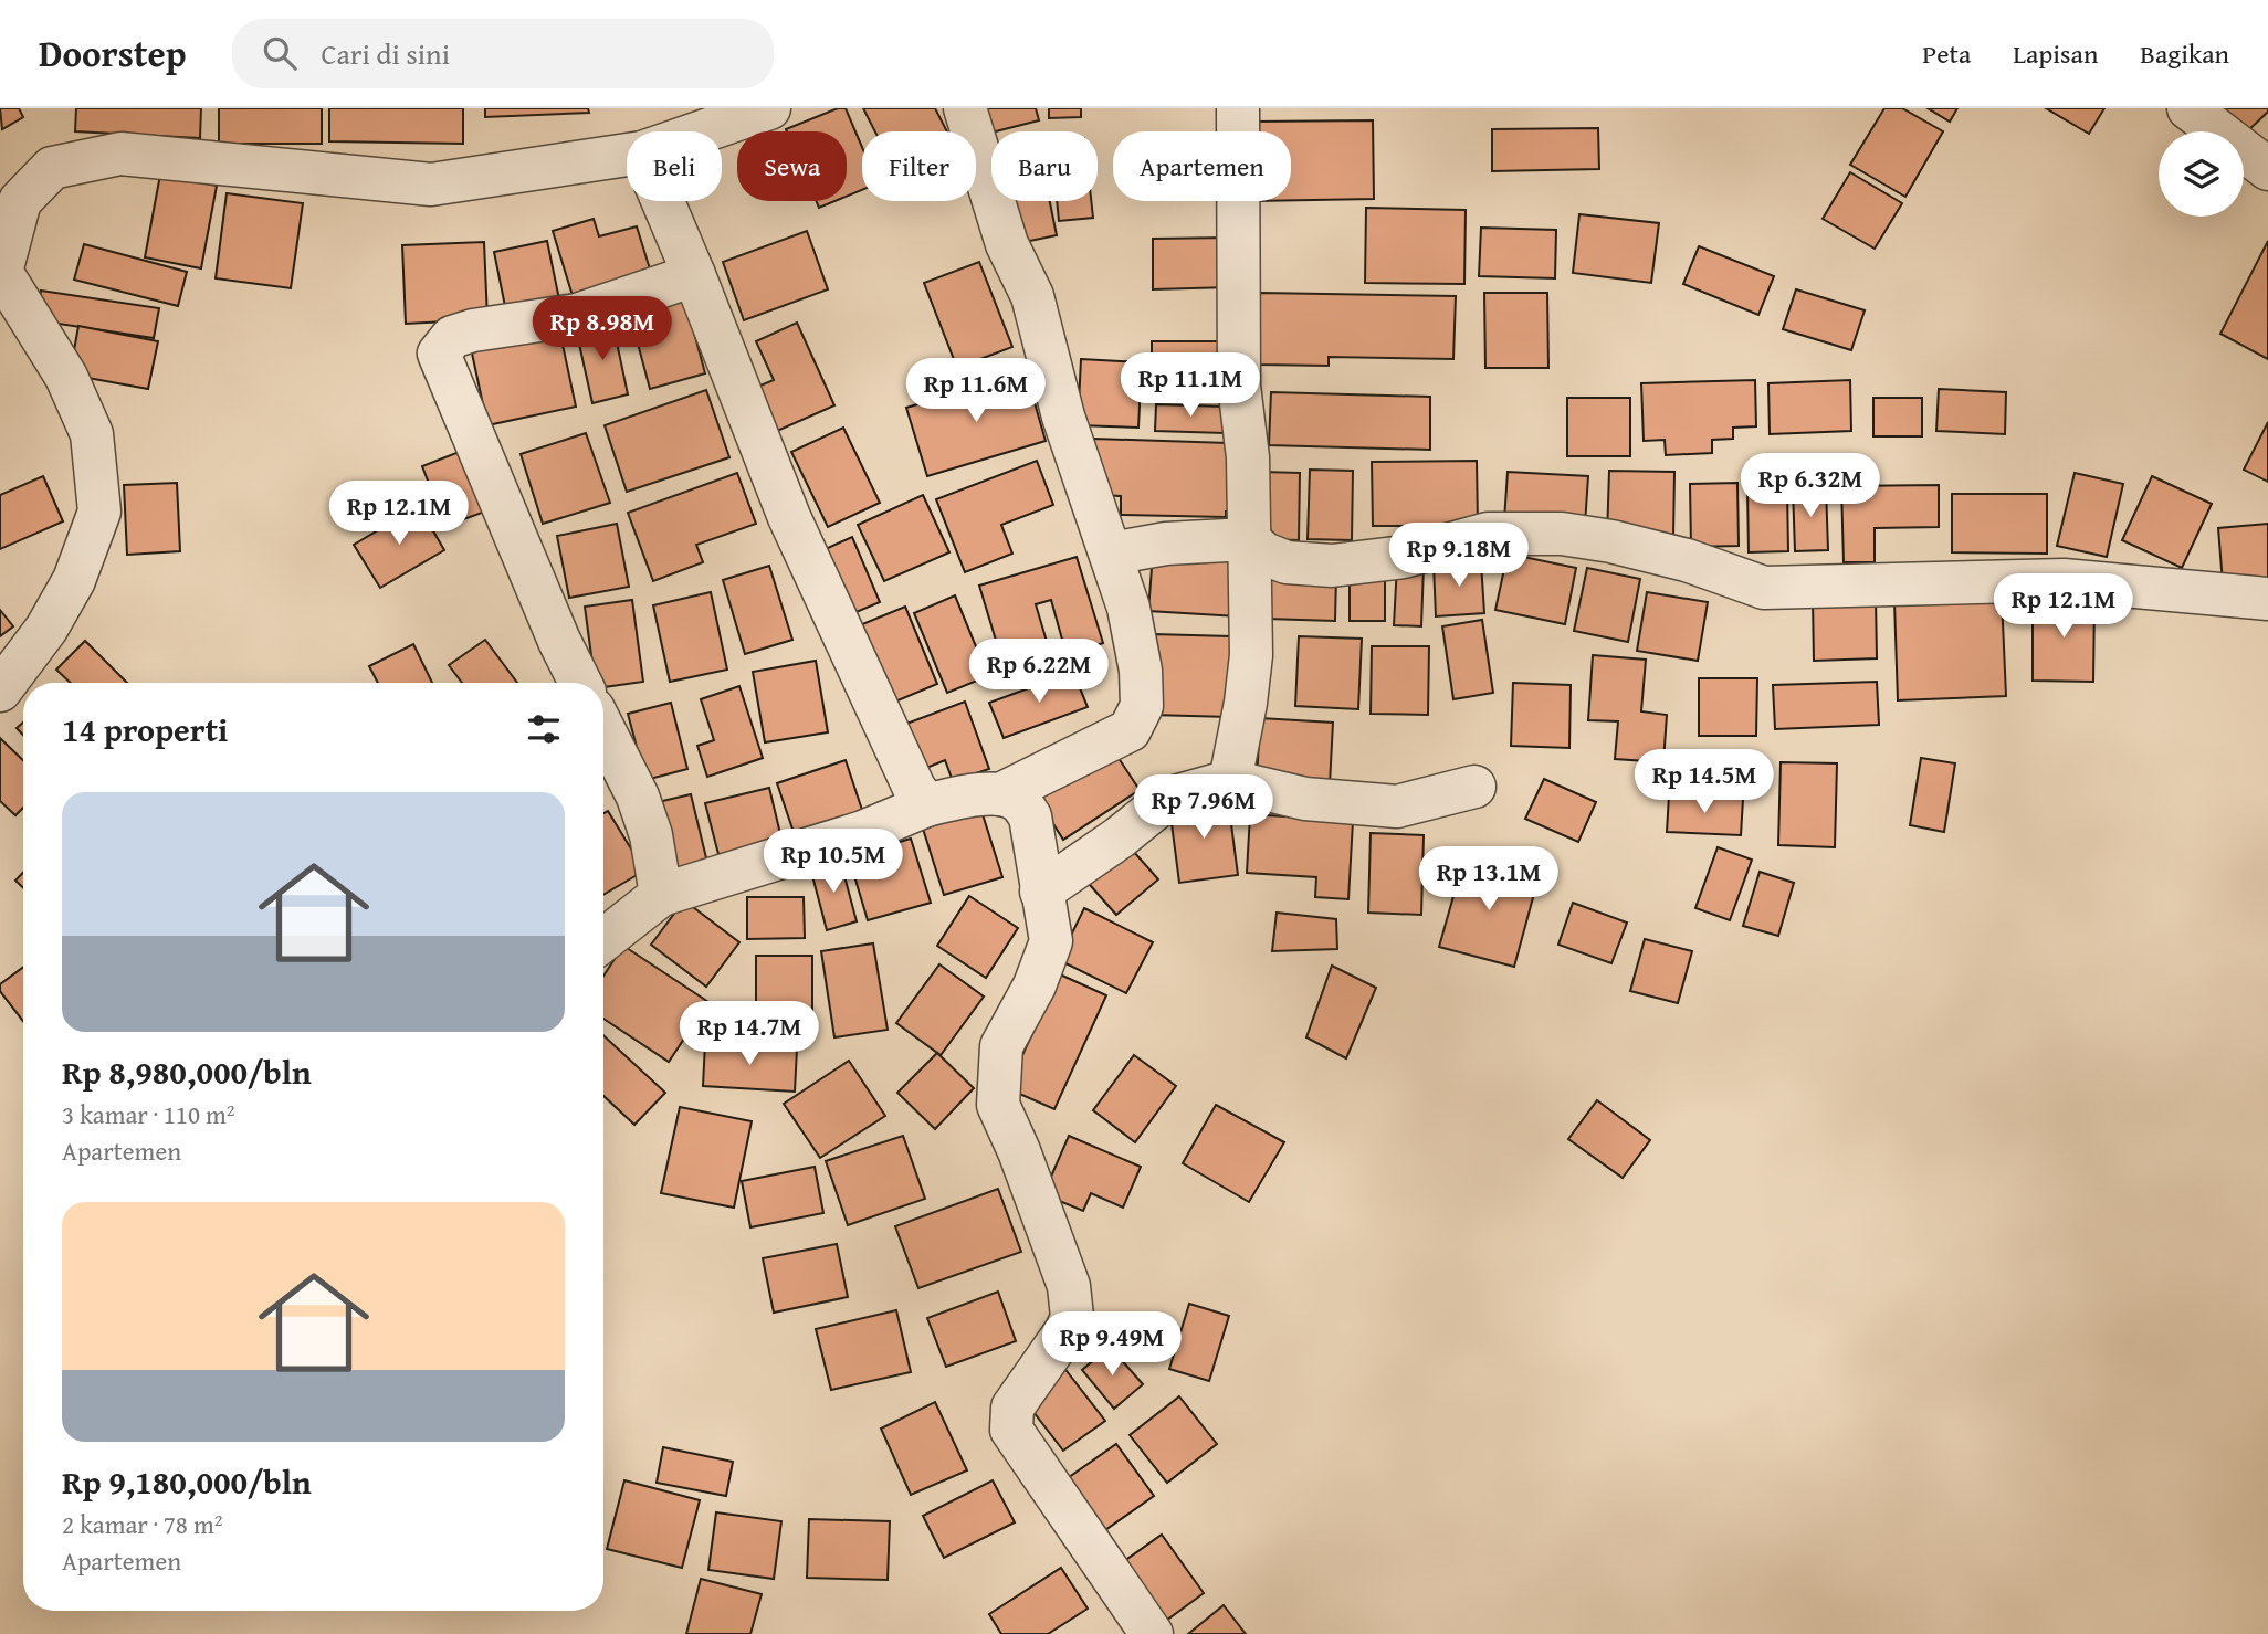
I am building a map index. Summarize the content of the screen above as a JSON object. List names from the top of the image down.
{
  "page": {
    "header": "Doorstep",
    "search": "Cari di sini",
    "nav": ["Peta", "Lapisan", "Bagikan"],
    "chip": [
      "Beli",
      "Sewa",
      "Filter",
      "Baru",
      "Apartemen"
    ],
    "price": [
      "Rp 8.98M",
      "Rp 11.1M",
      "Rp 11.6M",
      "Rp 6.32M",
      "Rp 12.1M",
      "Rp 9.18M",
      "Rp 12.1M",
      "Rp 6.22M",
      "Rp 14.5M",
      "Rp 7.96M",
      "Rp 10.5M",
      "Rp 13.1M",
      "Rp 14.7M",
      "Rp 9.49M"
    ],
    "heading": "14 properti",
    "list": [
      {
        "name": "Rp 8,980,000/bln",
        "note": "3 kamar · 110 m² · Apartemen"
      },
      {
        "name": "Rp 9,180,000/bln",
        "note": "2 kamar · 78 m² · Apartemen"
      }
    ]
  }
}
